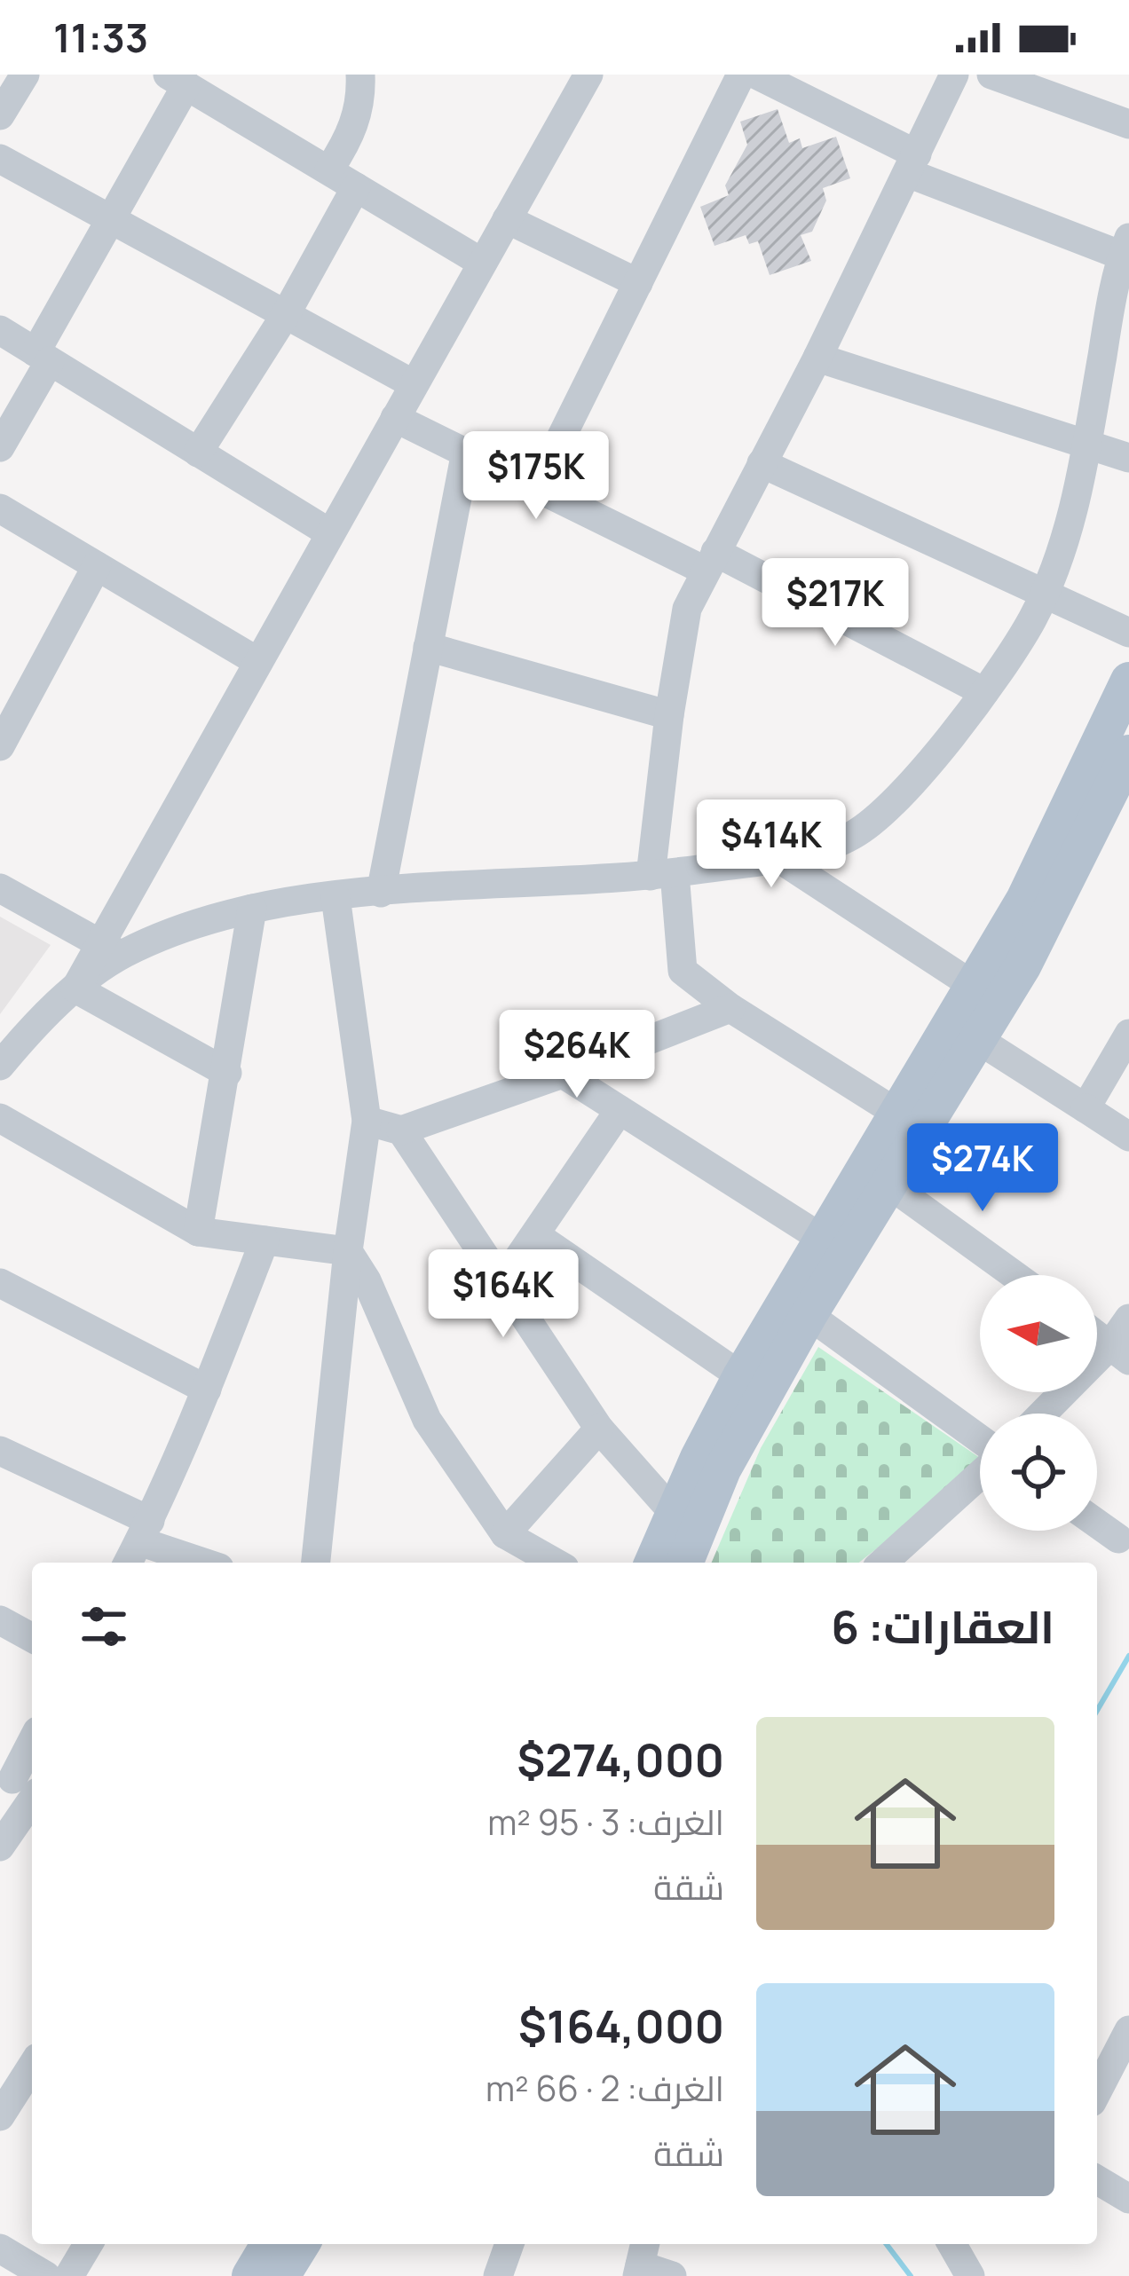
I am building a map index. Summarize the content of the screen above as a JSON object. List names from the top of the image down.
{
  "north": "left",
  "page": {
    "status": "11:33",
    "price": [
      "$175K",
      "$217K",
      "$414K",
      "$264K",
      "$274K",
      "$164K"
    ],
    "heading": "العقارات: 6",
    "list": [
      {
        "name": "$274,000",
        "note": "الغرف: 3 · 95 m² · شقة"
      },
      {
        "name": "$164,000",
        "note": "الغرف: 2 · 66 m² · شقة"
      }
    ]
  }
}
